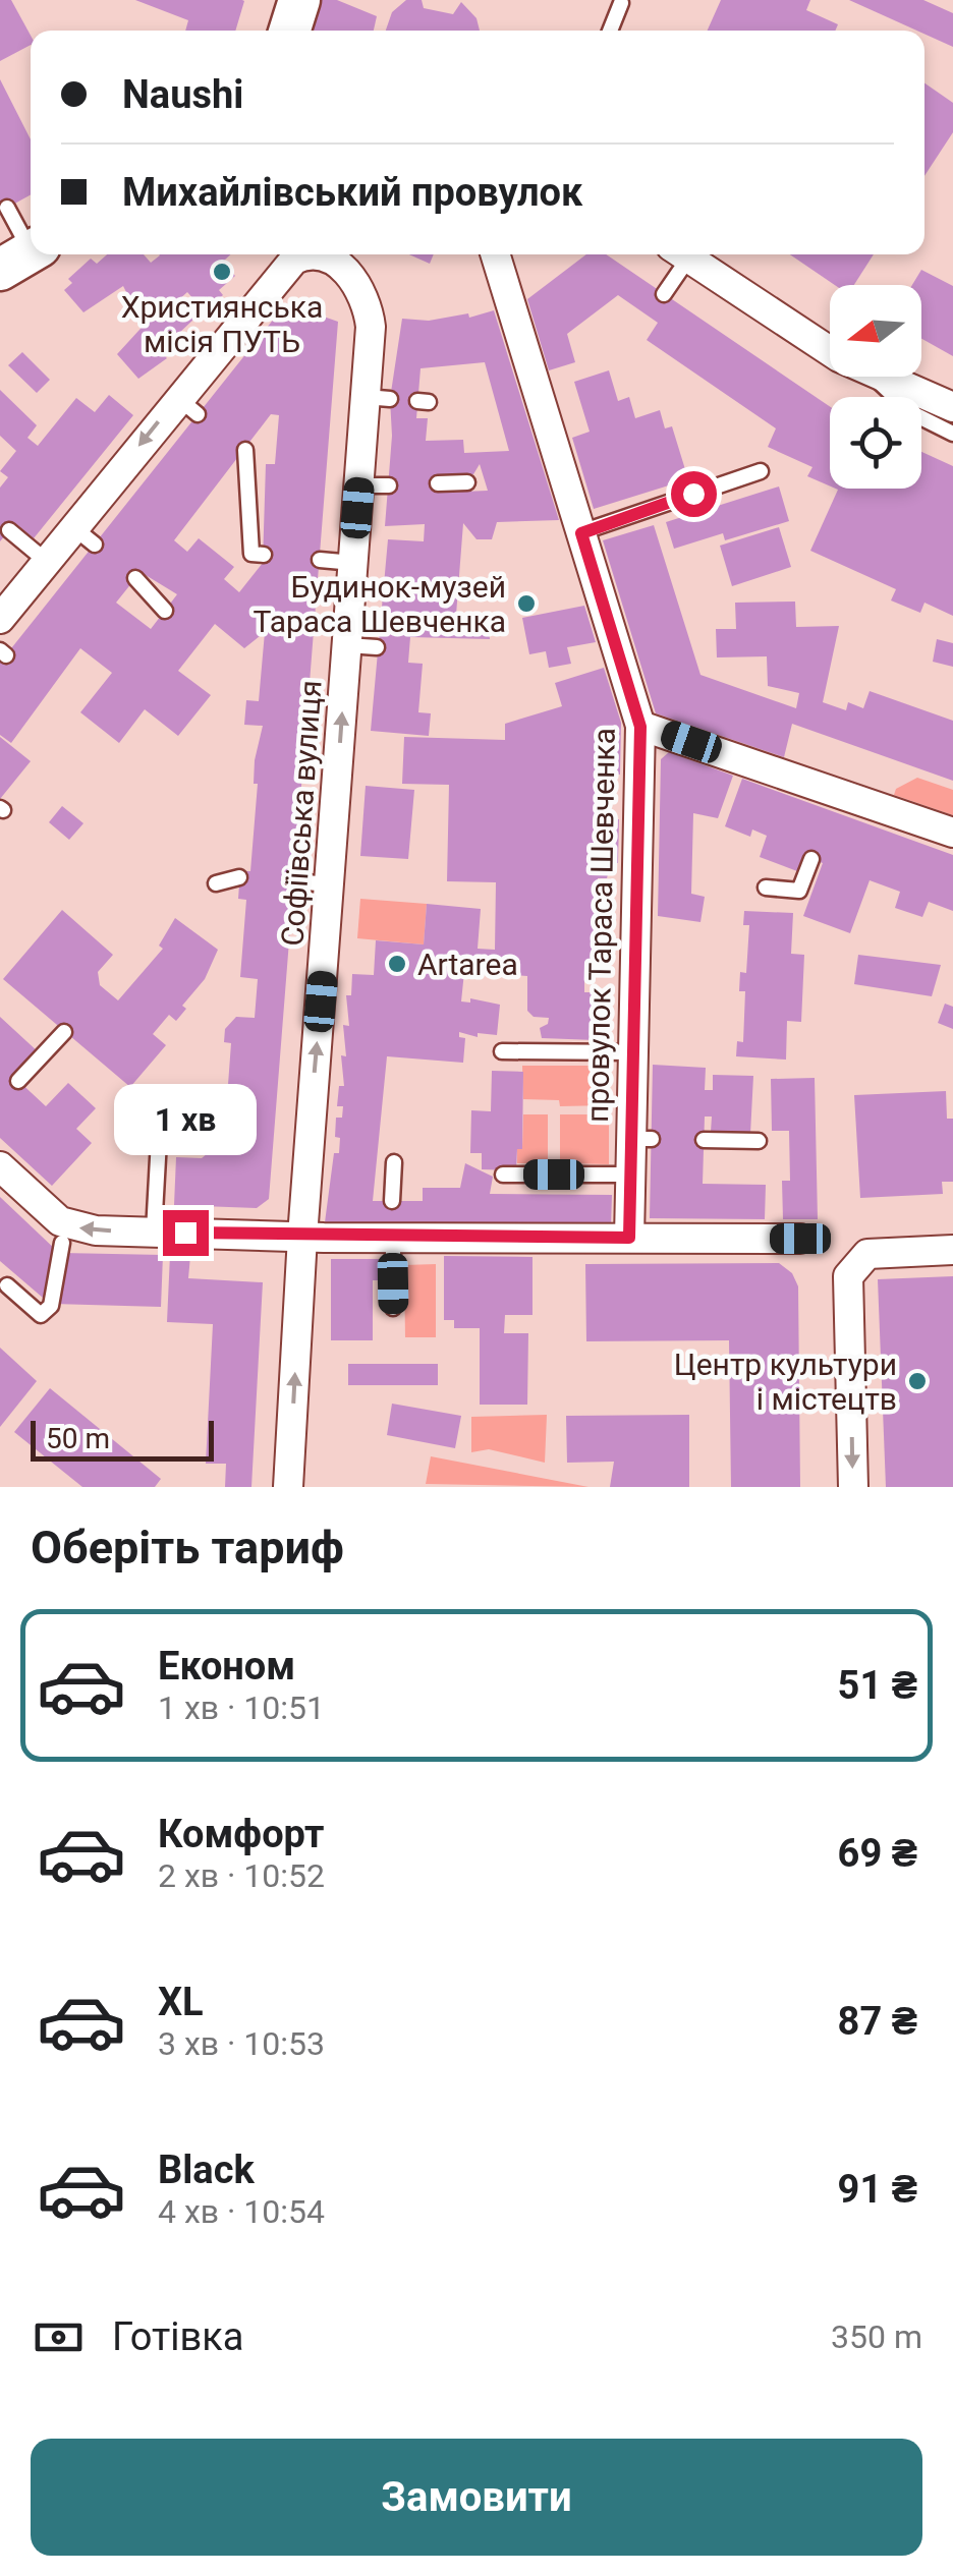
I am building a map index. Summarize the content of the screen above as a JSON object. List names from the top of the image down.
{
  "streets": {
    "street": ["Софіївська вулиця", "провулок Тараса Шевченка"]
  },
  "places": [
    "Християнська місія ПУТЬ",
    "Будинок-музей Тараса Шевченка",
    "Artarea",
    "Центр культури і містецтв"
  ],
  "scale_bar": "50 m",
  "north": "left",
  "page": {
    "banner": ["Naushi", "Михайлівський провулок"],
    "bubble": "1 хв",
    "scale": "50 m",
    "heading": "Оберіть тариф",
    "list": [
      {
        "name": "Економ",
        "note": "1 хв · 10:51",
        "value": "51 ₴"
      },
      {
        "name": "Комфорт",
        "note": "2 хв · 10:52",
        "value": "69 ₴"
      },
      {
        "name": "XL",
        "note": "3 хв · 10:53",
        "value": "87 ₴"
      },
      {
        "name": "Black",
        "note": "4 хв · 10:54",
        "value": "91 ₴"
      }
    ],
    "pay": ["Готівка", "350 m"],
    "buttons": "Замовити"
  }
}
